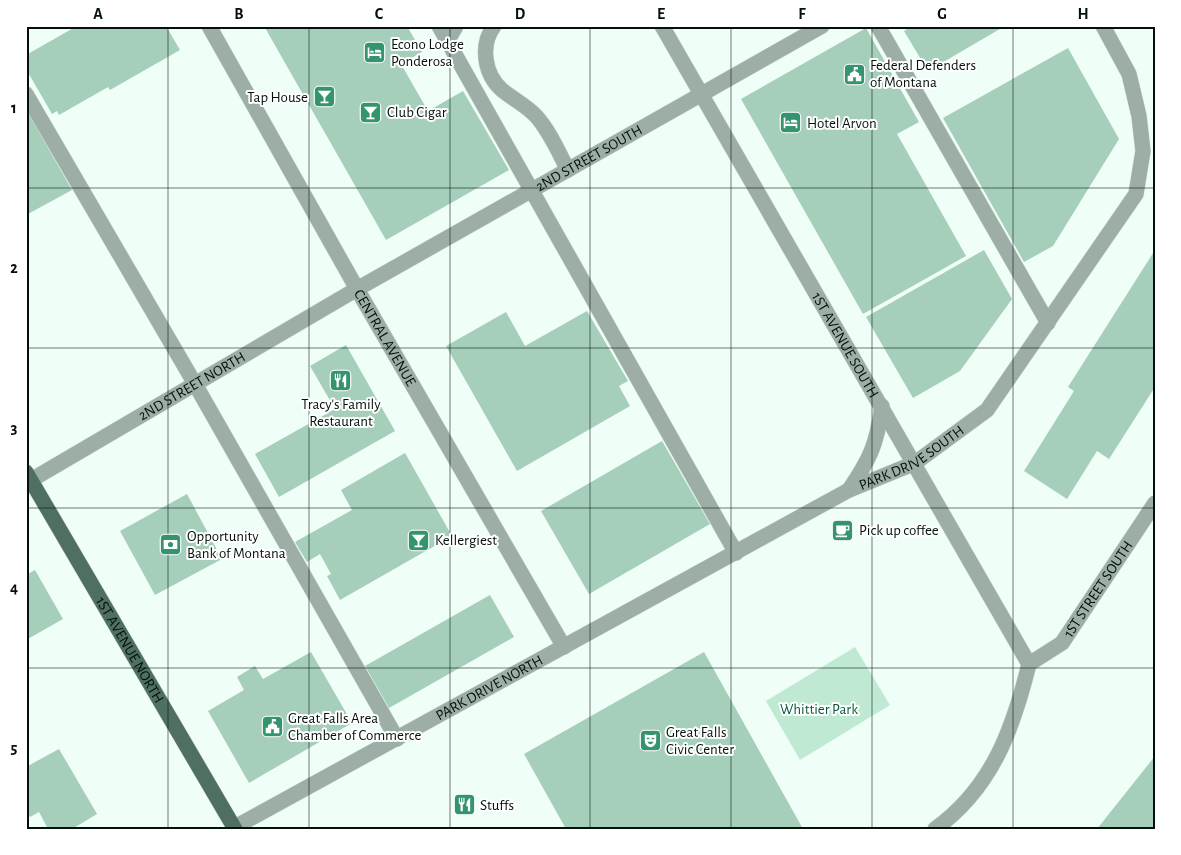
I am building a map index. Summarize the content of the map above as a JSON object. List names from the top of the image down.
{
  "streets": {
    "main road": ["1ST AVENUE NORTH"],
    "street": [
      "2ND STREET SOUTH",
      "CENTRAL AVENUE",
      "1ST AVENUE SOUTH",
      "2ND STREET NORTH",
      "PARK DRIVE SOUTH",
      "1ST STREET SOUTH",
      "PARK DRIVE NORTH"
    ]
  },
  "crossings": [
    ["2ND STREET SOUTH", "CENTRAL AVENUE"],
    ["2ND STREET SOUTH", "1ST AVENUE SOUTH"],
    ["2ND STREET SOUTH", "2ND STREET NORTH"],
    ["CENTRAL AVENUE", "2ND STREET NORTH"],
    ["CENTRAL AVENUE", "PARK DRIVE SOUTH"],
    ["CENTRAL AVENUE", "PARK DRIVE NORTH"],
    ["1ST AVENUE SOUTH", "PARK DRIVE SOUTH"],
    ["1ST AVENUE SOUTH", "1ST STREET SOUTH"],
    ["2ND STREET NORTH", "1ST AVENUE NORTH"],
    ["PARK DRIVE SOUTH", "PARK DRIVE NORTH"],
    ["1ST AVENUE NORTH", "PARK DRIVE NORTH"]
  ],
  "parks": ["Whittier Park"],
  "places": {
    "hotel": ["Econo Lodge Ponderosa", "Hotel Arvon"],
    "public building": ["Federal Defenders of Montana", "Great Falls Area Chamber of Commerce"],
    "bar": ["Tap House", "Club Cigar", "Kellergiest"],
    "restaurant": ["Tracy's Family Restaurant", "Stuffs"],
    "cafe": ["Pick up coffee"],
    "bank": ["Opportunity Bank of Montana"],
    "theatre": ["Great Falls Civic Center"]
  },
  "grid": {
    "columns": [
      "A",
      "B",
      "C",
      "D",
      "E",
      "F",
      "G",
      "H"
    ],
    "rows": [
      "1",
      "2",
      "3",
      "4",
      "5"
    ]
  }
}
